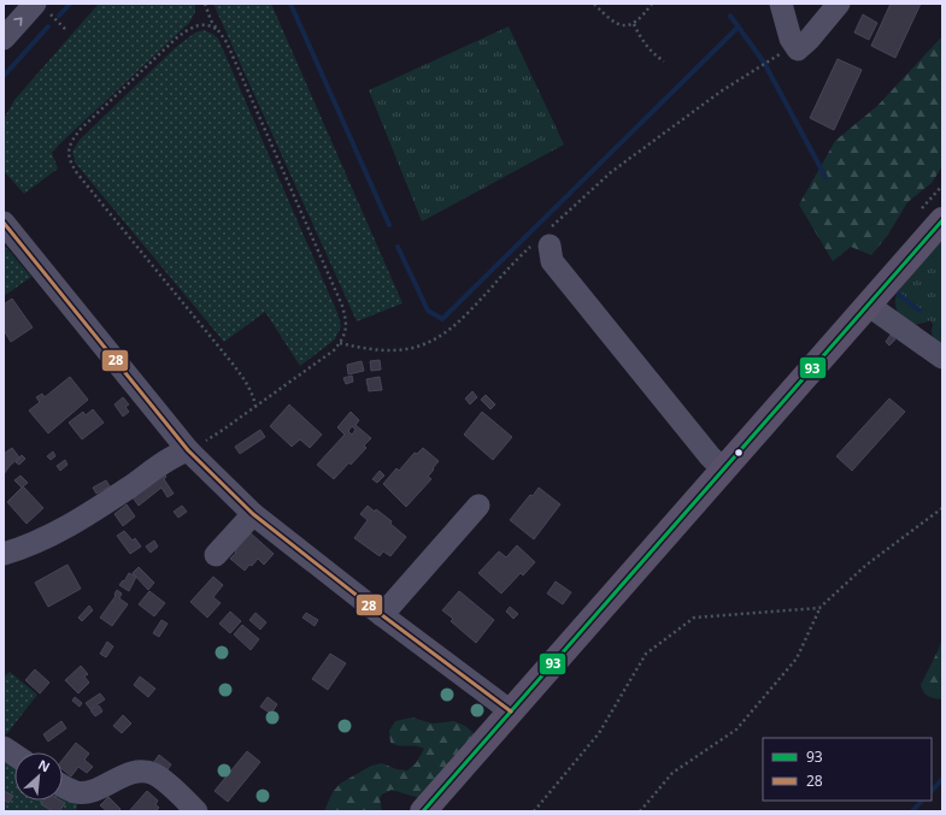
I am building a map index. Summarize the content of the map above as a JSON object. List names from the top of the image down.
{
  "lines": ["transit line 93", "transit line 28"],
  "legend": ["93", "28"],
  "north": "top right"
}
